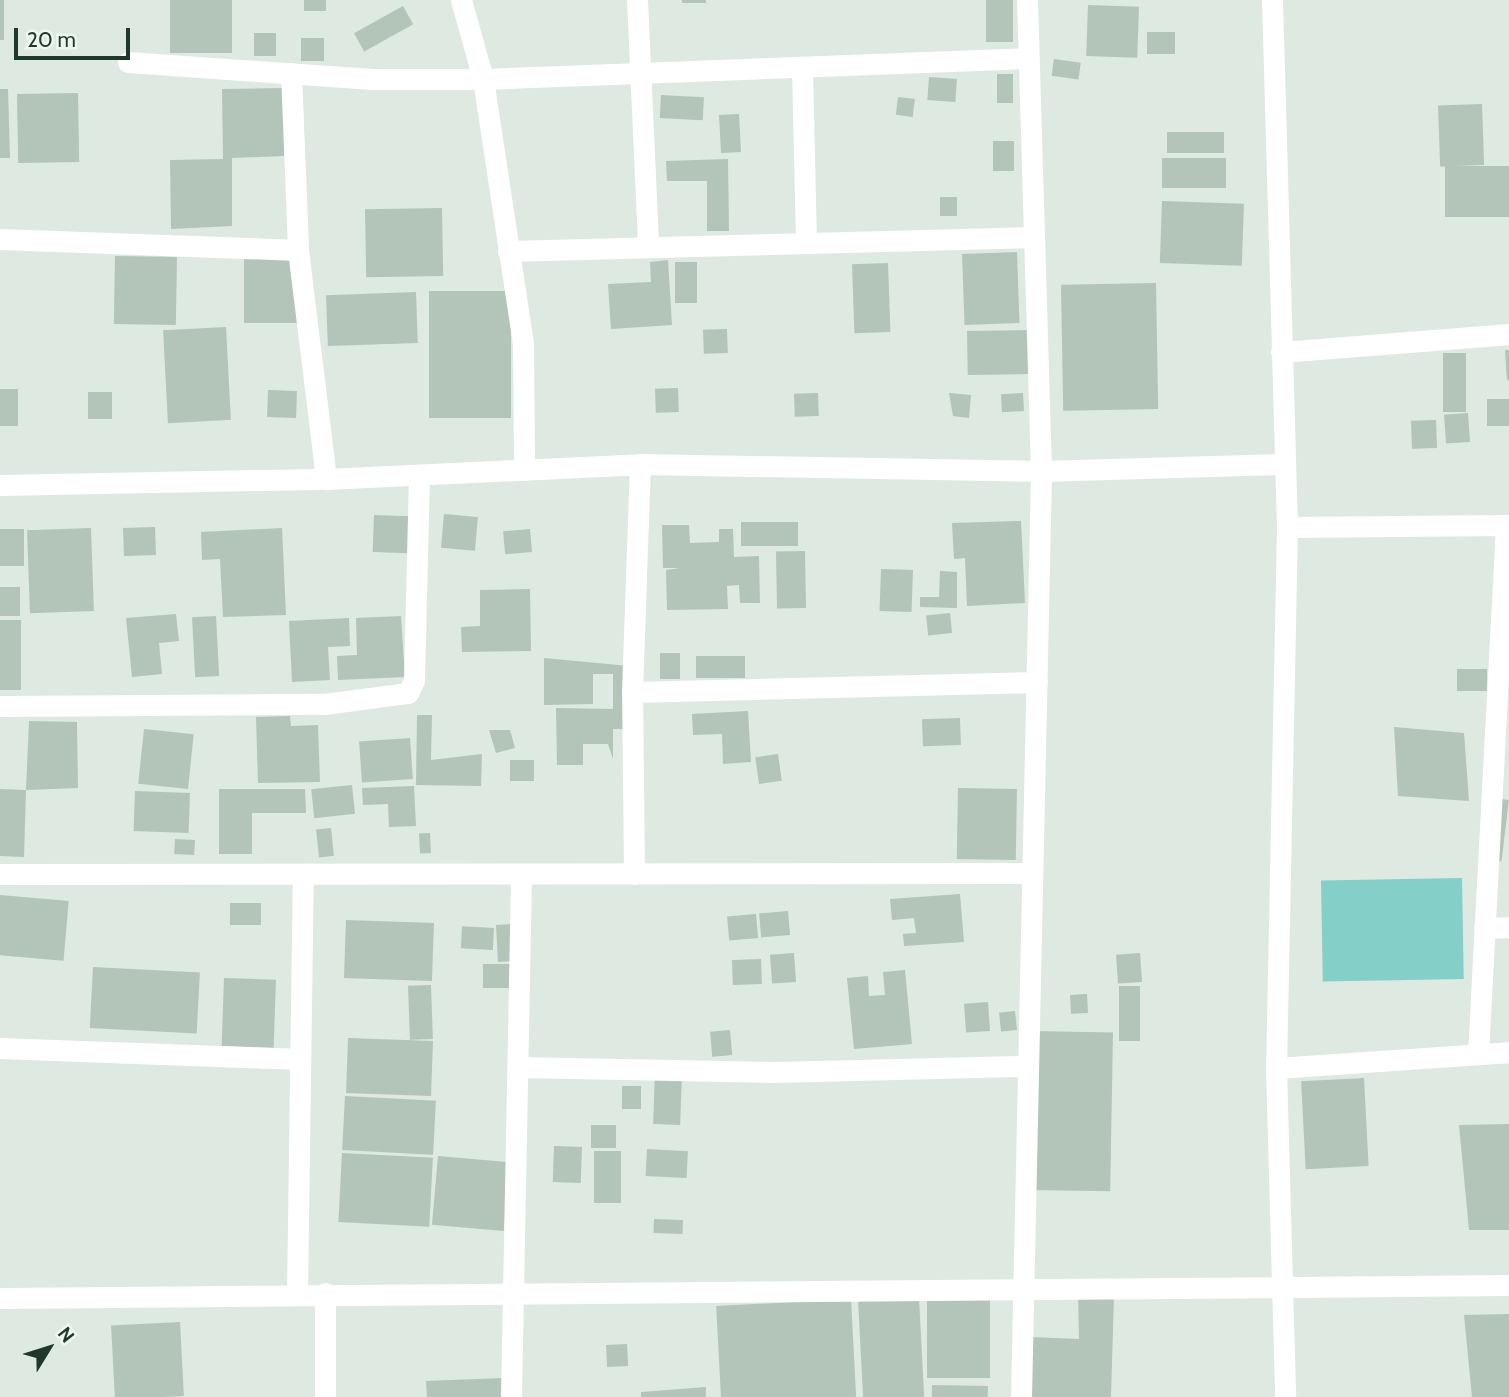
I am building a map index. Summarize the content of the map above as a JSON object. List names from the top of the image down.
{
  "scale_bar": "20 m",
  "north": "top right"
}
